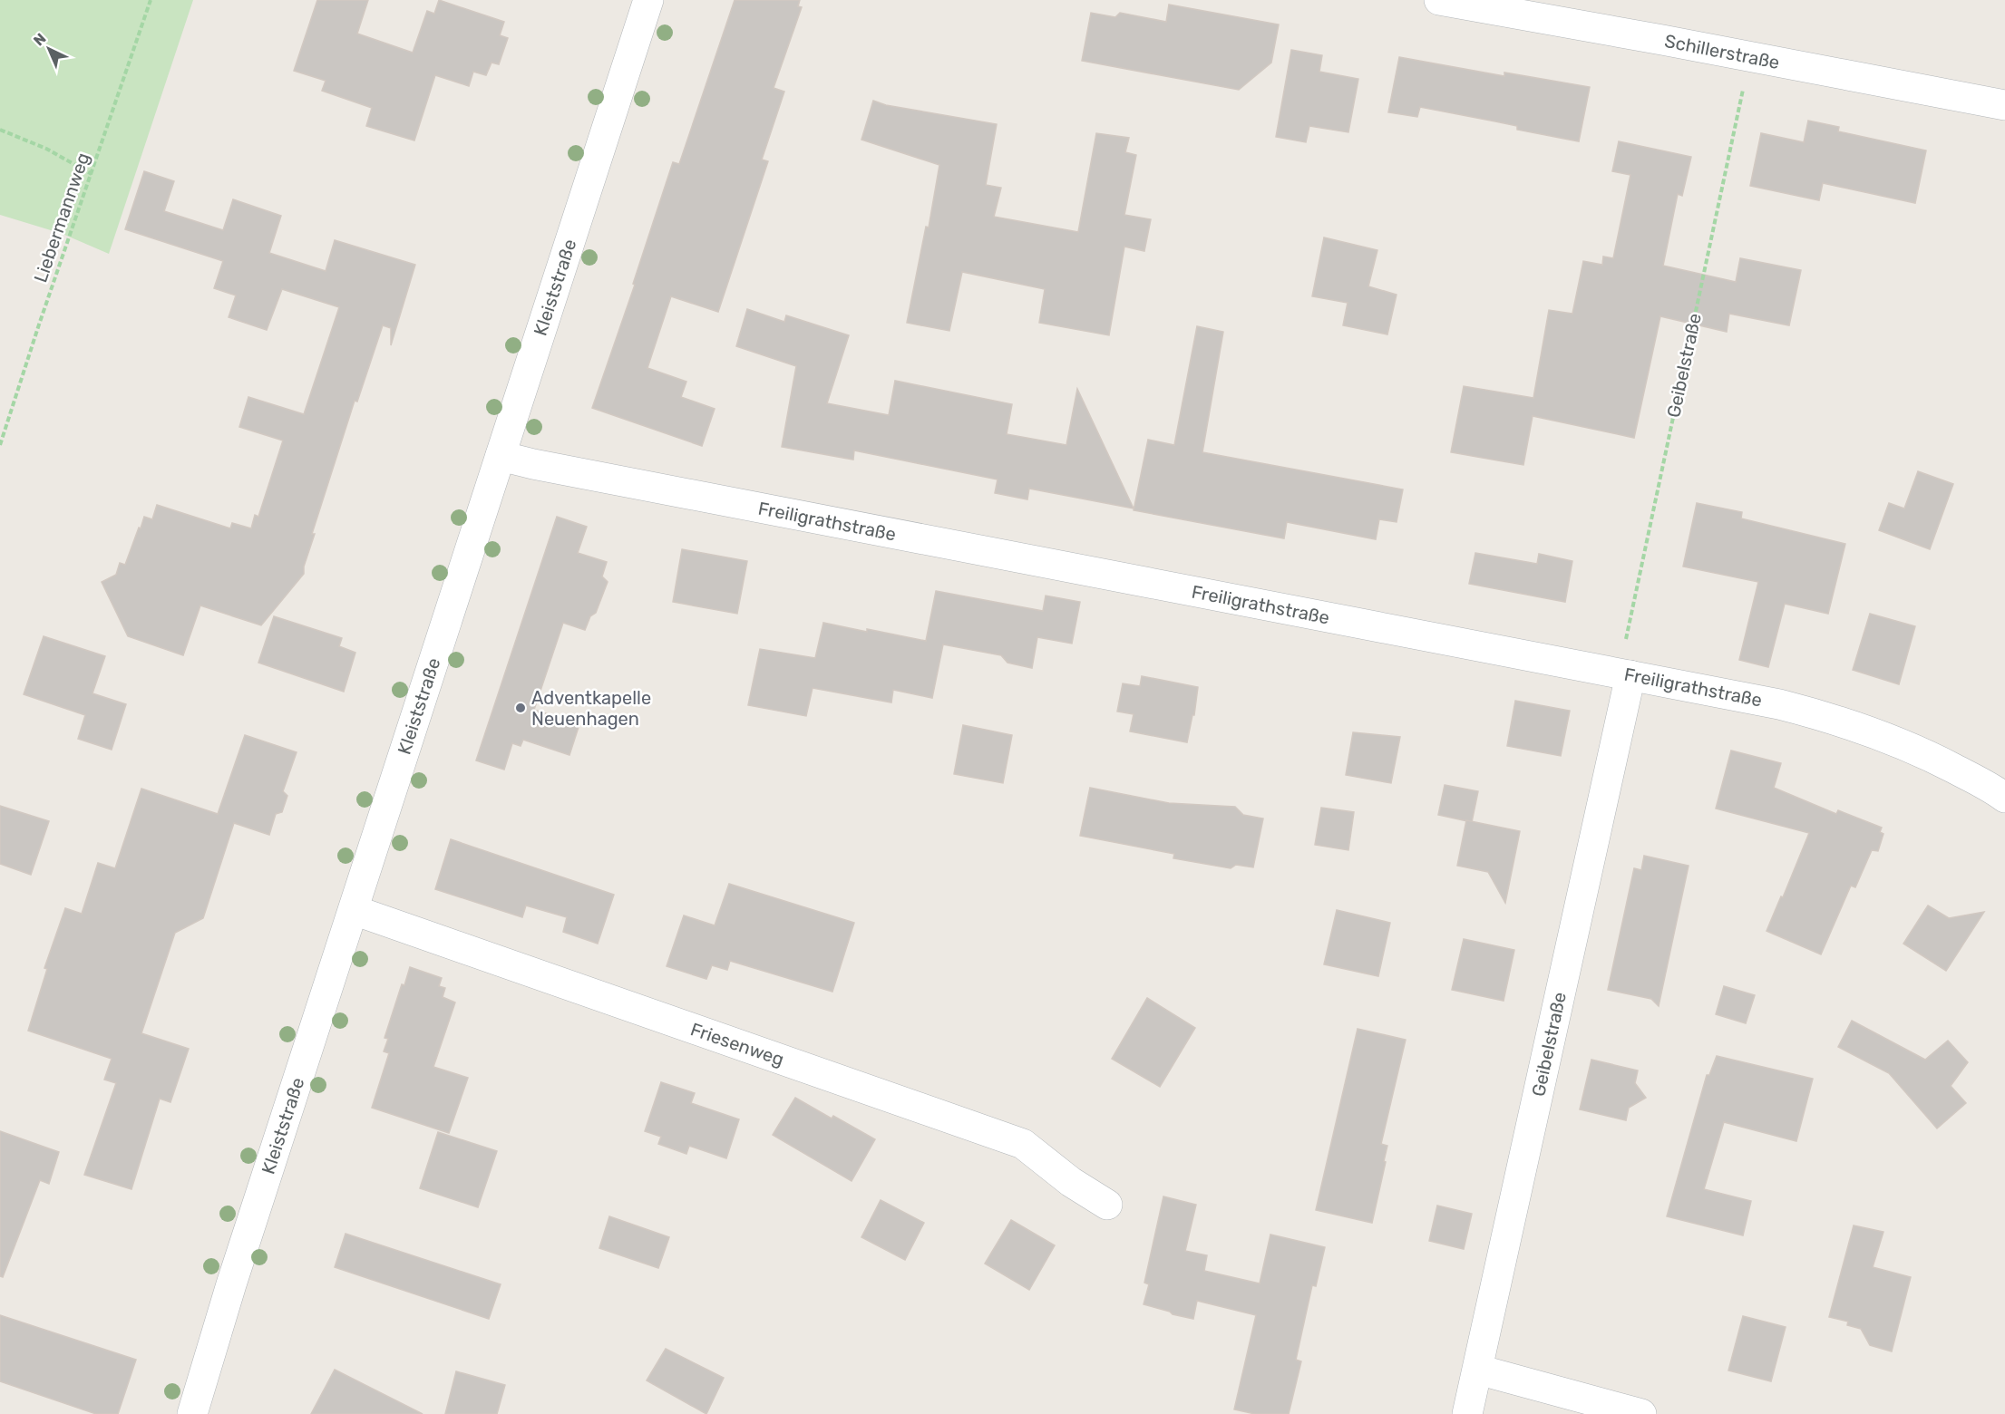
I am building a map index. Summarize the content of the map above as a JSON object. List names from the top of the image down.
{
  "streets": {
    "street": [
      "Schillerstraße",
      "Kleiststraße",
      "Geibelstraße",
      "Freiligrathstraße",
      "Friesenweg"
    ],
    "path": ["Liebermannweg"]
  },
  "crossings": [
    ["Schillerstraße", "Geibelstraße"],
    ["Kleiststraße", "Freiligrathstraße"],
    ["Kleiststraße", "Friesenweg"],
    ["Geibelstraße", "Freiligrathstraße"]
  ],
  "places": ["Adventkapelle Neuenhagen"],
  "north": "top left"
}
